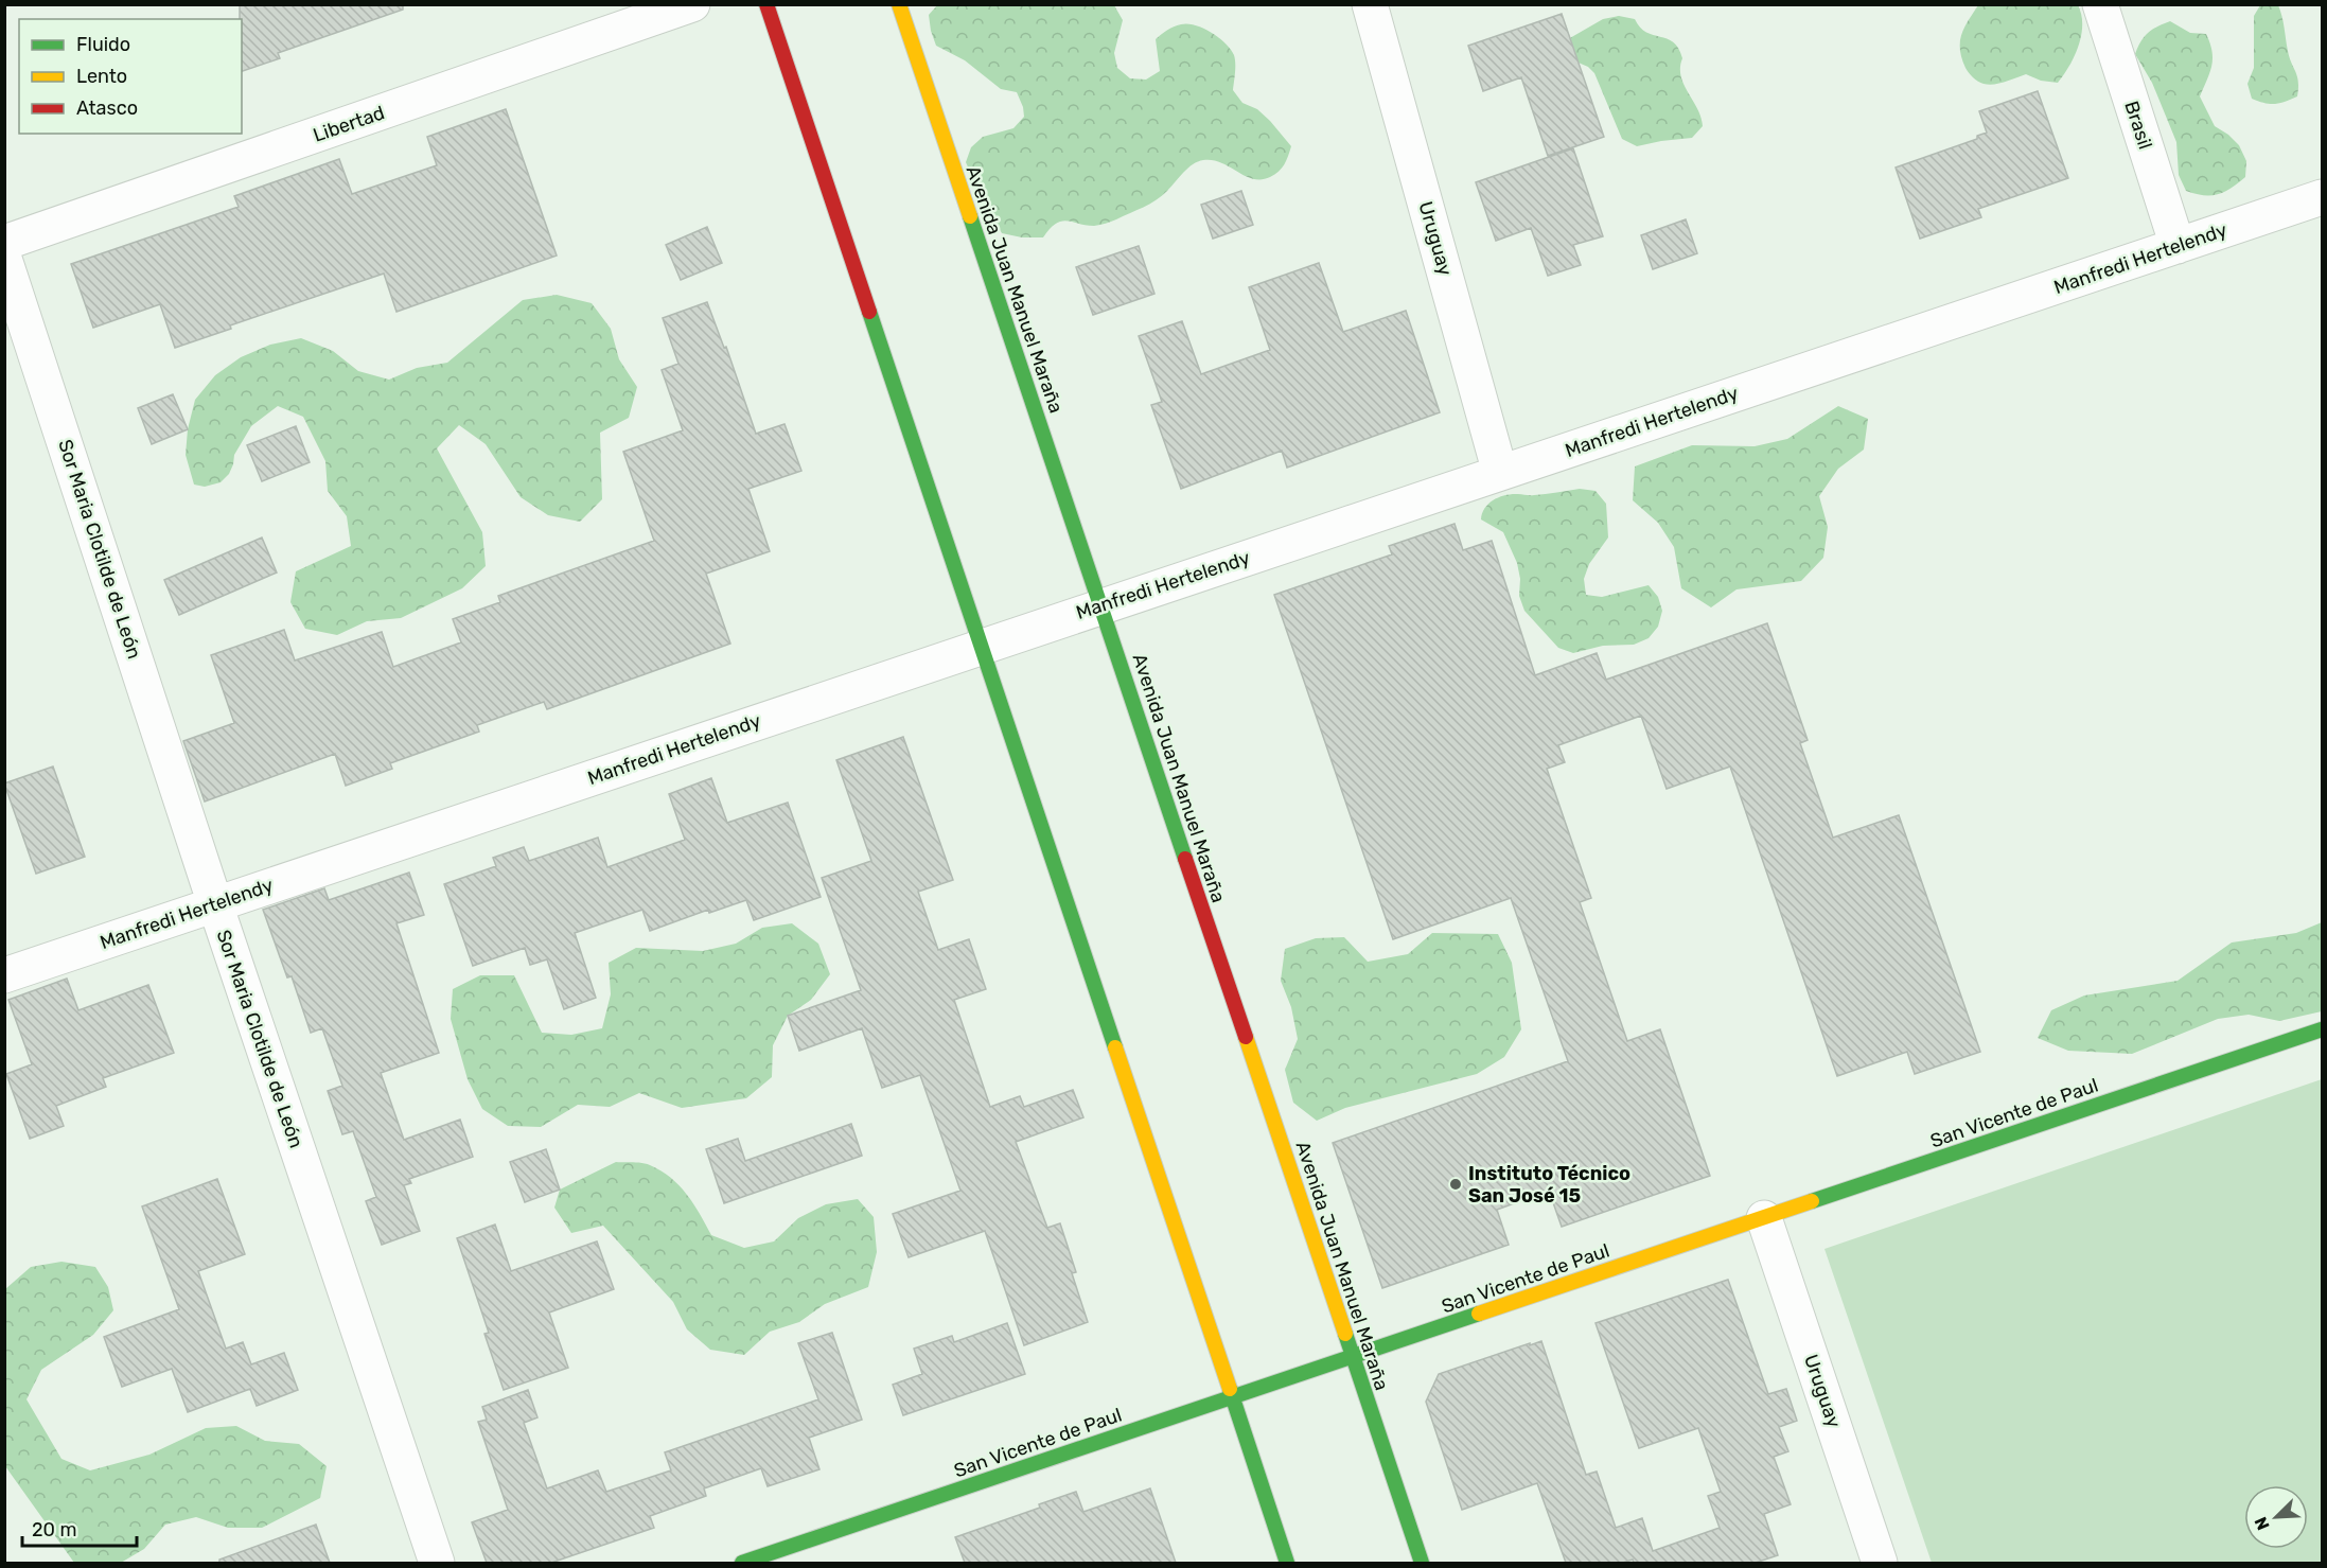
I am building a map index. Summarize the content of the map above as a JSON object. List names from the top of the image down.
{
  "streets": {
    "street": [
      "Libertad",
      "Brasil",
      "Uruguay",
      "Manfredi Hertelendy",
      "Avenida Juan Manuel Maraña",
      "Sor Maria Clotilde de León",
      "San Vicente de Paul"
    ]
  },
  "crossings": [
    ["Brasil", "Manfredi Hertelendy"],
    ["Uruguay", "Manfredi Hertelendy"],
    ["Uruguay", "San Vicente de Paul"],
    ["Manfredi Hertelendy", "Avenida Juan Manuel Maraña"],
    ["Manfredi Hertelendy", "Sor Maria Clotilde de León"],
    ["Avenida Juan Manuel Maraña", "San Vicente de Paul"]
  ],
  "places": ["Instituto Técnico San José 15"],
  "legend": ["Fluido", "Lento", "Atasco"],
  "scale_bar": "20 m",
  "north": "bottom left"
}
